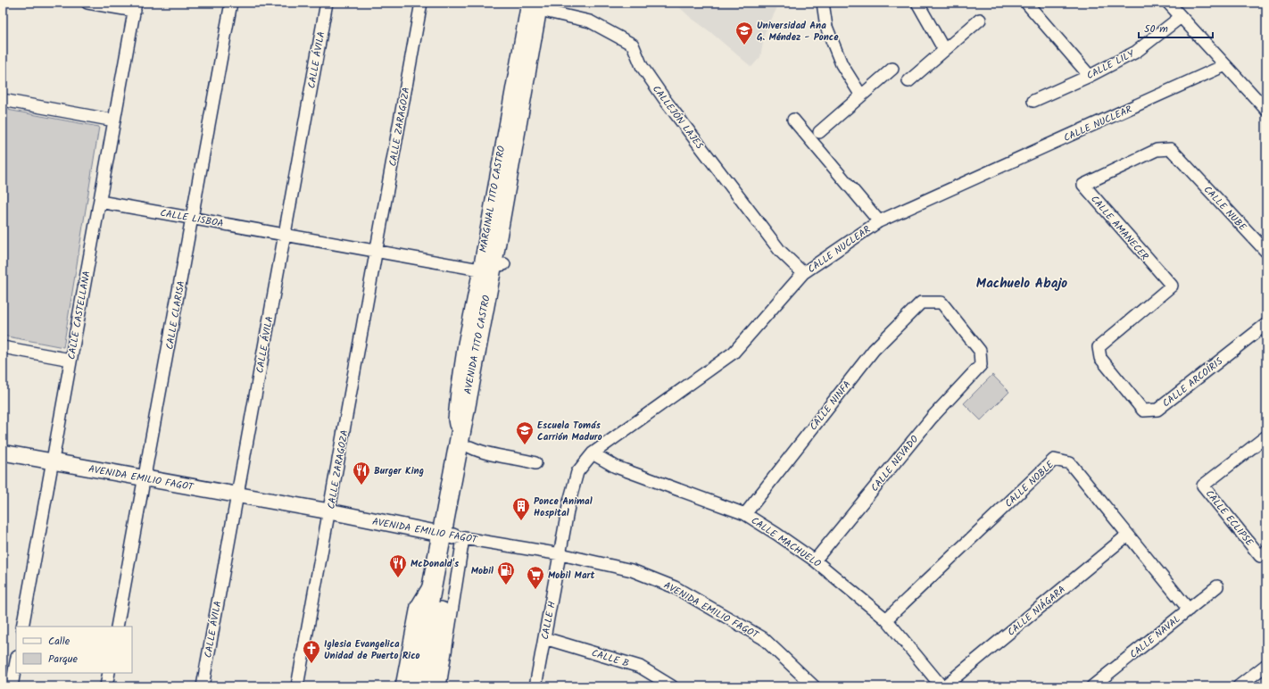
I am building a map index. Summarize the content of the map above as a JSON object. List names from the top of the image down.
{
  "streets": {
    "main road": ["AVENIDA TITO CASTRO"],
    "street": [
      "CALLE ÁVILA",
      "CALLE LILY",
      "CALLEJÓN LAJES",
      "CALLE NUCLEAR",
      "CALLE ZARAGOZA",
      "MARGINAL TITO CASTRO",
      "CALLE NUBE",
      "CALLE LISBOA",
      "CALLE AMANECER",
      "CALLE CASTELLANA",
      "CALLE CLARISA",
      "CALLE ARCOÍRIS",
      "CALLE NINFA",
      "CALLE NEVADO",
      "AVENIDA EMILIO FAGOT",
      "CALLE NOBLE",
      "CALLE ECLIPSE",
      "CALLE MACHUELO",
      "CALLE NIÁGARA",
      "CALLE H",
      "CALLE NAVAL",
      "CALLE B"
    ]
  },
  "crossings": [
    ["CALLE ÁVILA", "CALLE LISBOA"],
    ["CALLE ÁVILA", "AVENIDA EMILIO FAGOT"],
    ["CALLEJÓN LAJES", "CALLE NUCLEAR"],
    ["CALLEJÓN LAJES", "MARGINAL TITO CASTRO"],
    ["CALLEJÓN LAJES", "AVENIDA TITO CASTRO"],
    ["CALLE NUCLEAR", "AVENIDA EMILIO FAGOT"],
    ["CALLE NUCLEAR", "CALLE MACHUELO"],
    ["CALLE NUCLEAR", "CALLE H"],
    ["CALLE ZARAGOZA", "AVENIDA EMILIO FAGOT"],
    ["MARGINAL TITO CASTRO", "AVENIDA TITO CASTRO"],
    ["CALLE NUBE", "CALLE AMANECER"],
    ["CALLE LISBOA", "CALLE CASTELLANA"],
    ["CALLE LISBOA", "CALLE CLARISA"],
    ["CALLE AMANECER", "CALLE ARCOÍRIS"],
    ["CALLE CASTELLANA", "AVENIDA EMILIO FAGOT"],
    ["CALLE CLARISA", "AVENIDA EMILIO FAGOT"],
    ["AVENIDA TITO CASTRO", "AVENIDA EMILIO FAGOT"],
    ["CALLE NINFA", "CALLE NEVADO"],
    ["CALLE NINFA", "CALLE MACHUELO"],
    ["CALLE NEVADO", "CALLE MACHUELO"],
    ["AVENIDA EMILIO FAGOT", "CALLE H"],
    ["CALLE NOBLE", "CALLE MACHUELO"],
    ["CALLE NOBLE", "CALLE NIÁGARA"],
    ["CALLE NOBLE", "CALLE NAVAL"],
    ["CALLE MACHUELO", "CALLE NIÁGARA"],
    ["CALLE H", "CALLE B"]
  ],
  "districts": ["Machuelo Abajo"],
  "places": {
    "school or university": ["Universidad Ana G. Méndez - Ponce", "Escuela Tomás Carrión Maduro"],
    "restaurant": ["Burger King", "McDonald's"],
    "building": ["Ponce Animal Hospital"],
    "fuel station": ["Mobil"],
    "supermarket": ["Mobil Mart"],
    "church": ["Iglesia Evangelica Unidad de Puerto Rico"]
  },
  "legend": ["Calle", "Parque"],
  "scale_bar": "50 m"
}
